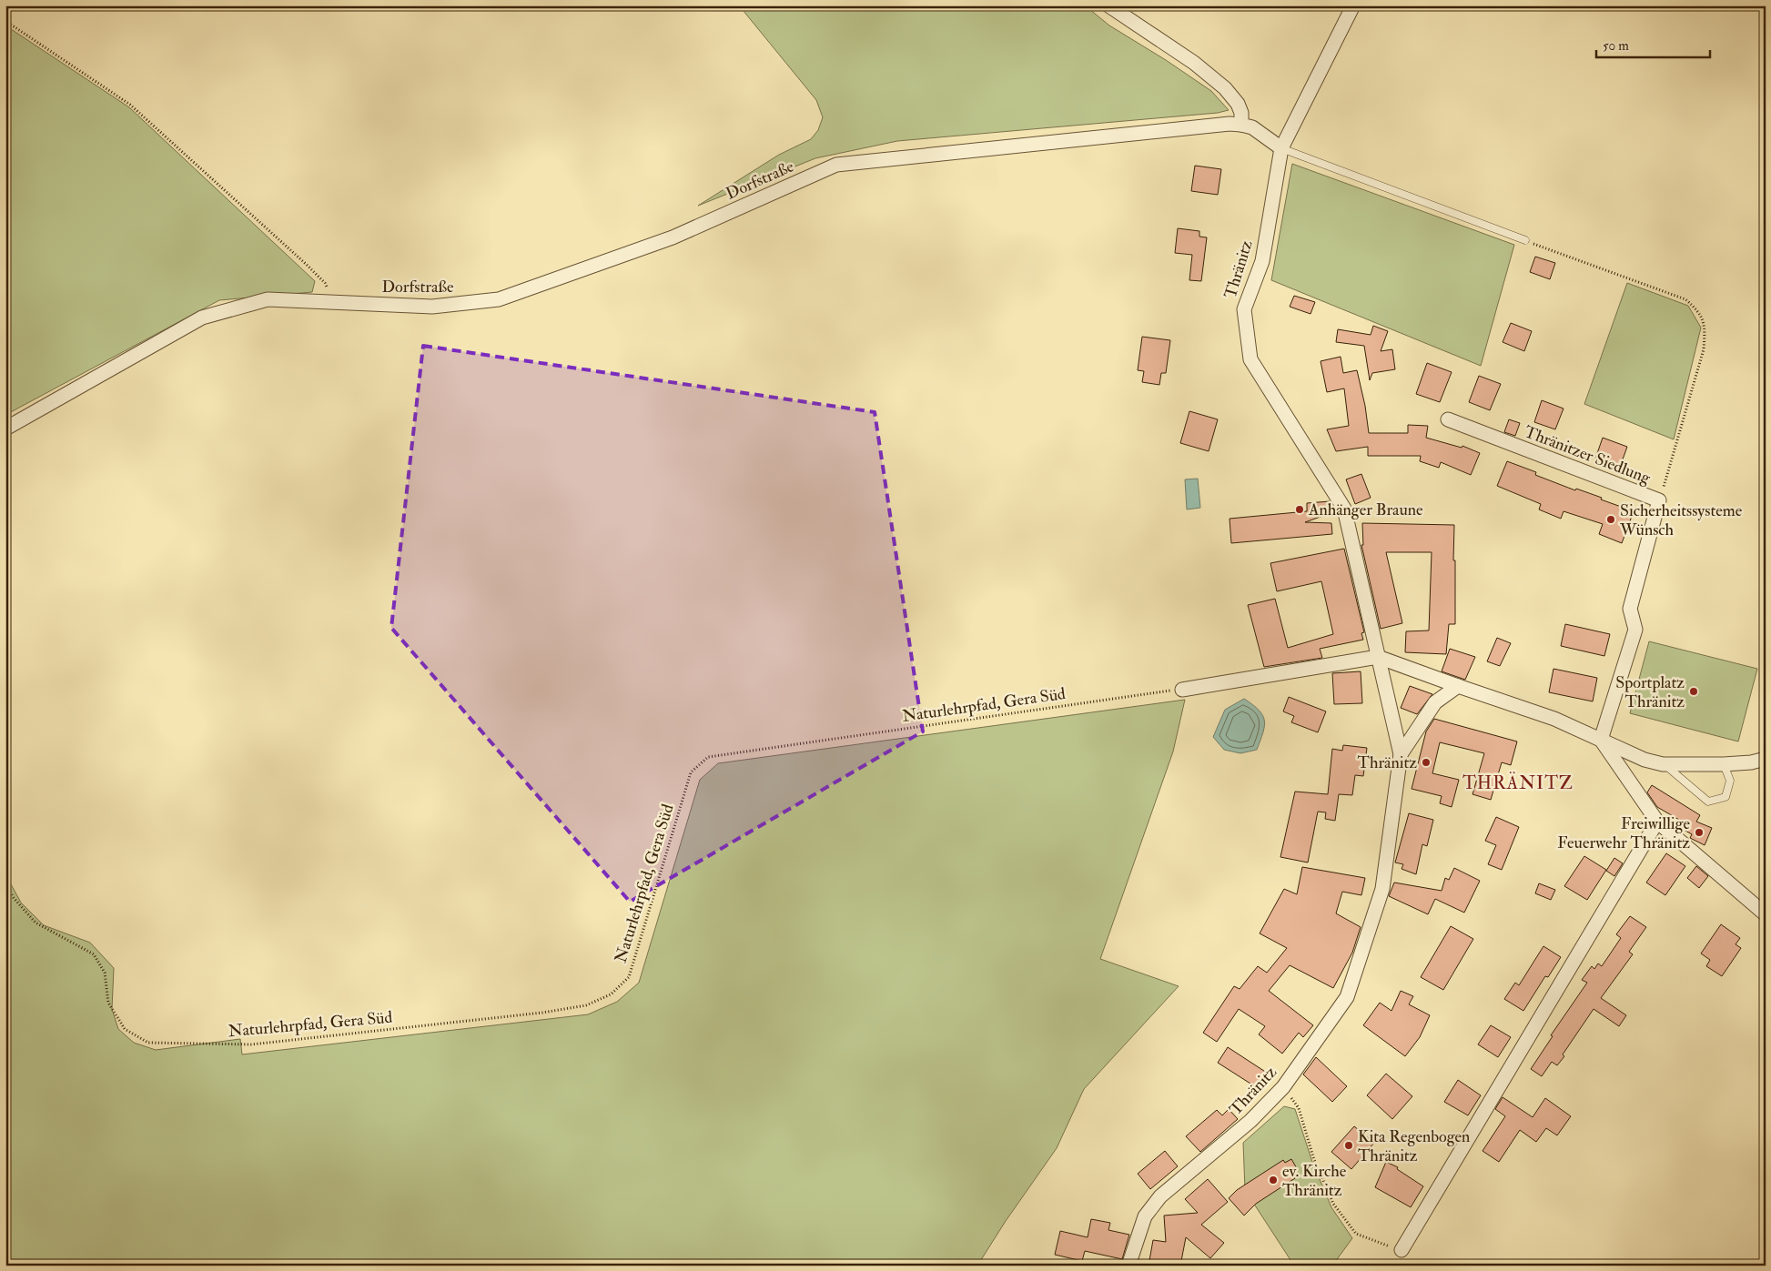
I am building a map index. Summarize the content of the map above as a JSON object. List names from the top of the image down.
{
  "streets": {
    "street": ["Dorfstraße", "Thränitz", "Thränitzer Siedlung"],
    "path": ["Naturlehrpfad, Gera Süd"]
  },
  "districts": ["THRÄNITZ"],
  "places": [
    "Anhänger Braune",
    "Sicherheitssysteme Wünsch",
    "Sportplatz Thränitz",
    "Thränitz",
    "Freiwillige Feuerwehr Thränitz",
    "Kita Regenbogen Thränitz",
    "ev. Kirche Thränitz"
  ],
  "scale_bar": "50 m"
}
